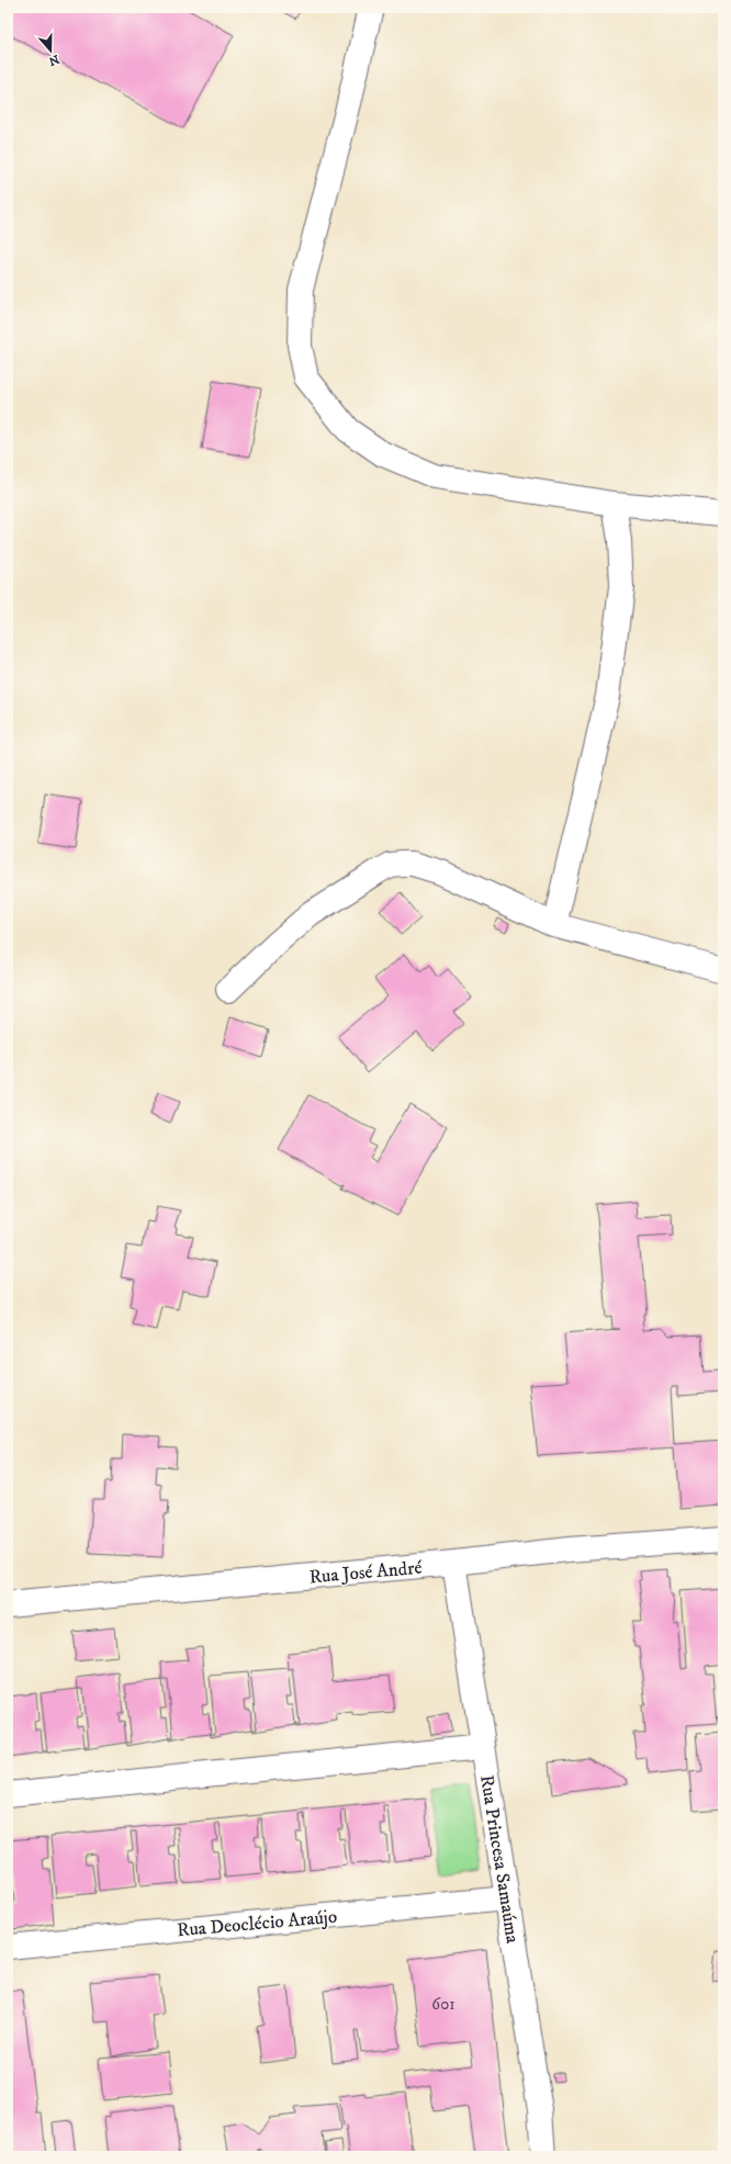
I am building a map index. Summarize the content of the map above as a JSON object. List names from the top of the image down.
{
  "streets": {
    "street": ["Rua José André", "Rua Princesa Samaúma", "Rua Deoclécio Araújo"]
  },
  "crossings": [
    ["Rua José André", "Rua Princesa Samaúma"],
    ["Rua Princesa Samaúma", "Rua Deoclécio Araújo"]
  ],
  "house_numbers": ["601"],
  "north": "bottom"
}
